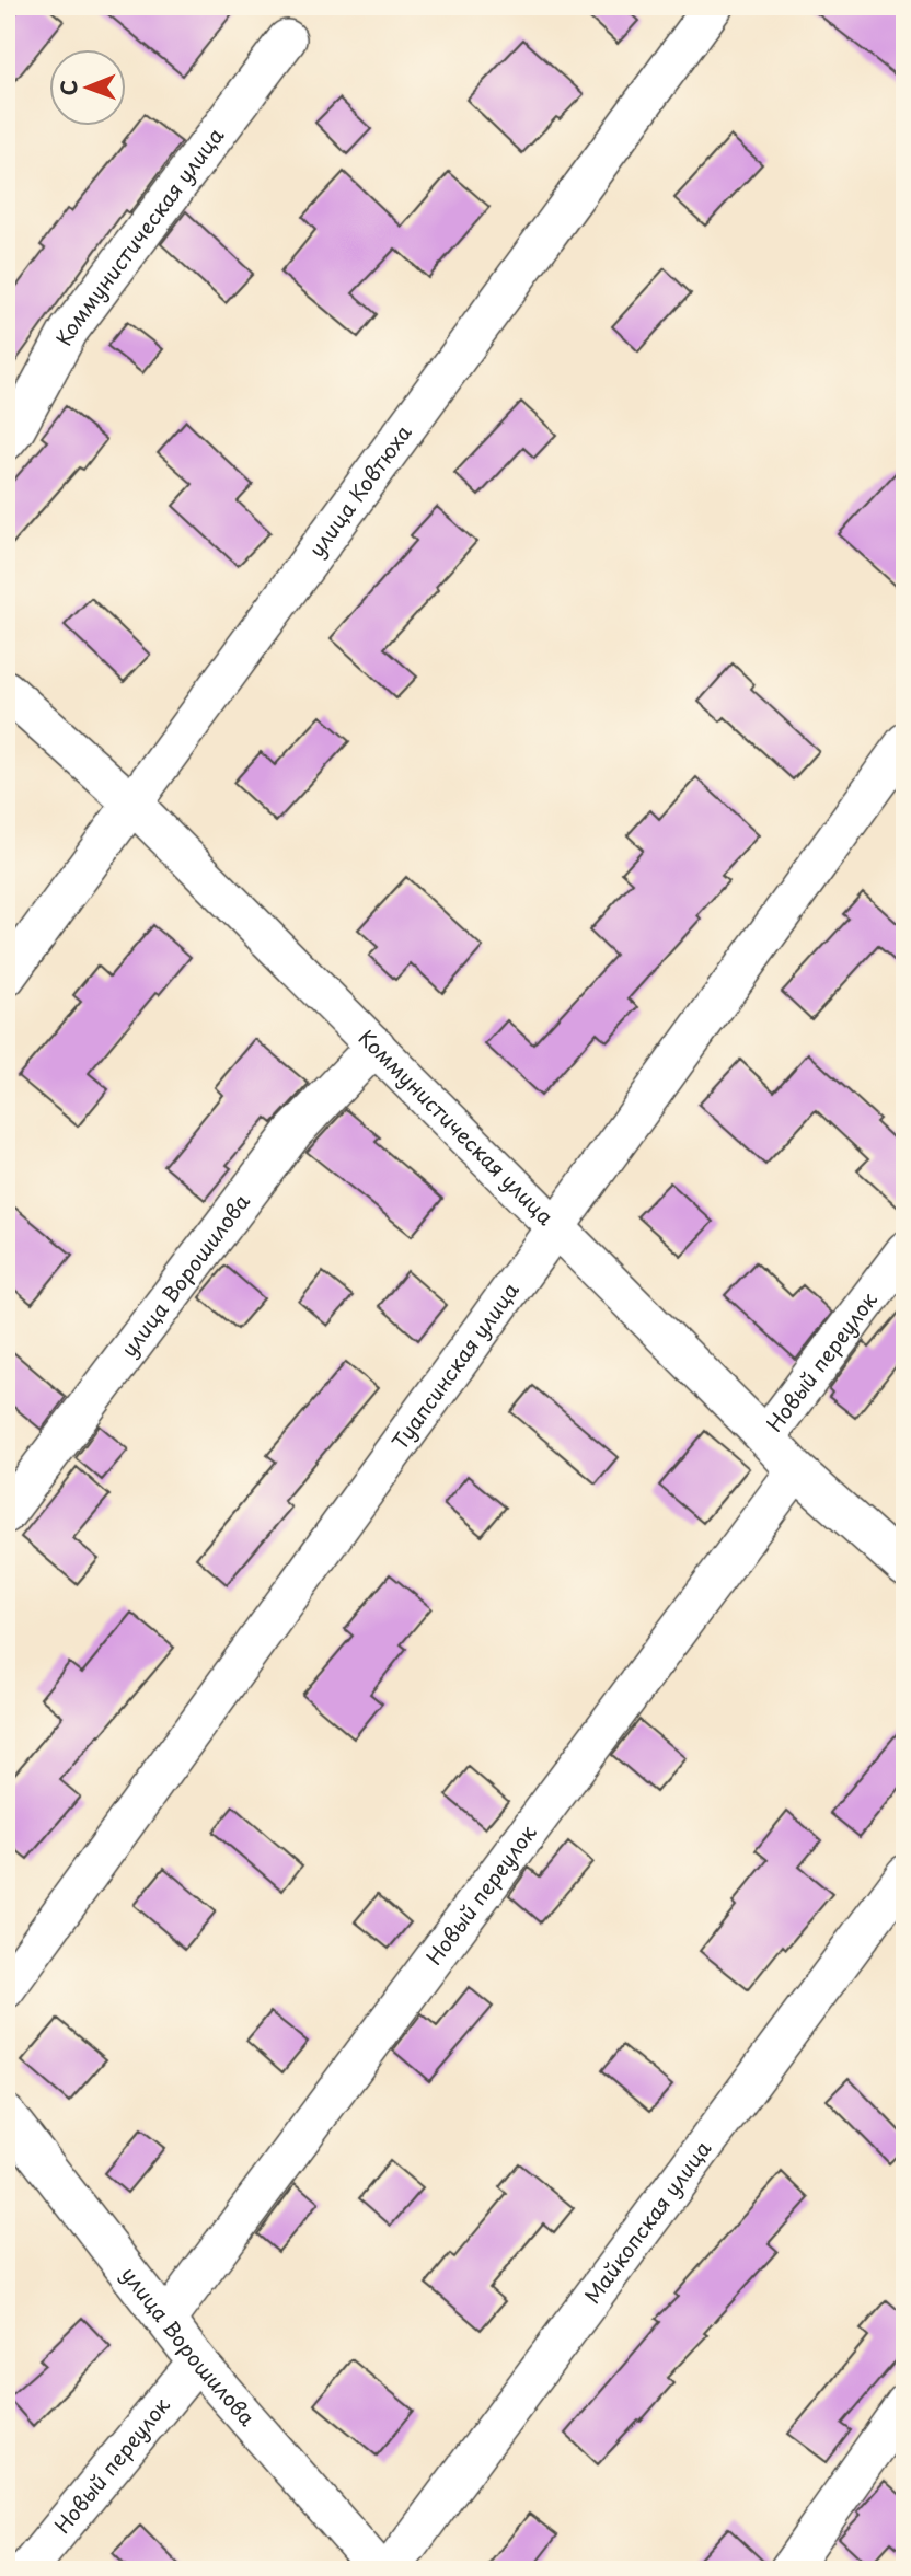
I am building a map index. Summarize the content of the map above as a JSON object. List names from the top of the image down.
{
  "streets": {
    "street": [
      "Коммунистическая улица",
      "улица Ковтюха",
      "улица Ворошилова",
      "Новый переулок",
      "Туапсинская улица",
      "Майкопская улица"
    ]
  },
  "crossings": [
    ["Коммунистическая улица", "улица Ковтюха"],
    ["Коммунистическая улица", "улица Ворошилова"],
    ["Коммунистическая улица", "Новый переулок"],
    ["Коммунистическая улица", "Туапсинская улица"],
    ["улица Ворошилова", "Новый переулок"]
  ],
  "north": "left"
}
